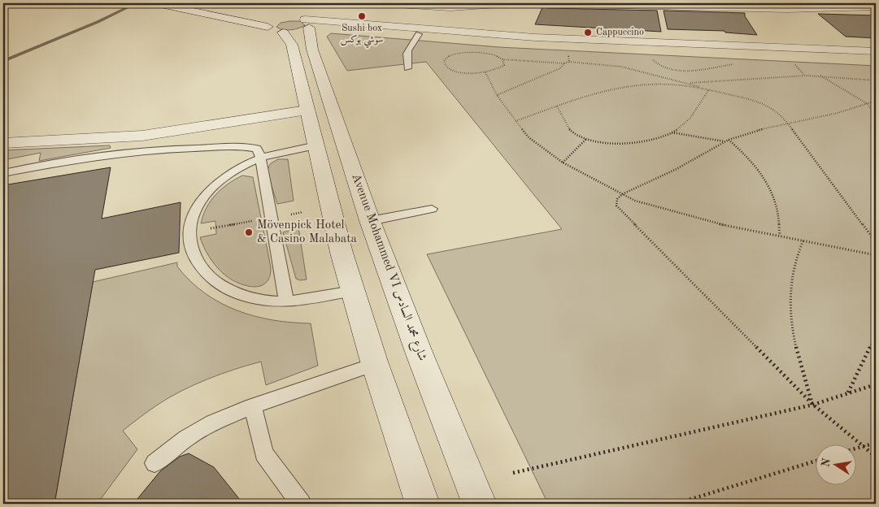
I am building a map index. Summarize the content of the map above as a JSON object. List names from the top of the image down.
{
  "streets": {
    "street": ["Avenue Mohammed VI شارع محمد السادس"]
  },
  "places": ["Sushi box سوشي بوكس", "Cappuccino", "Mövenpick Hotel & Casino Malabata"],
  "north": "left"
}
